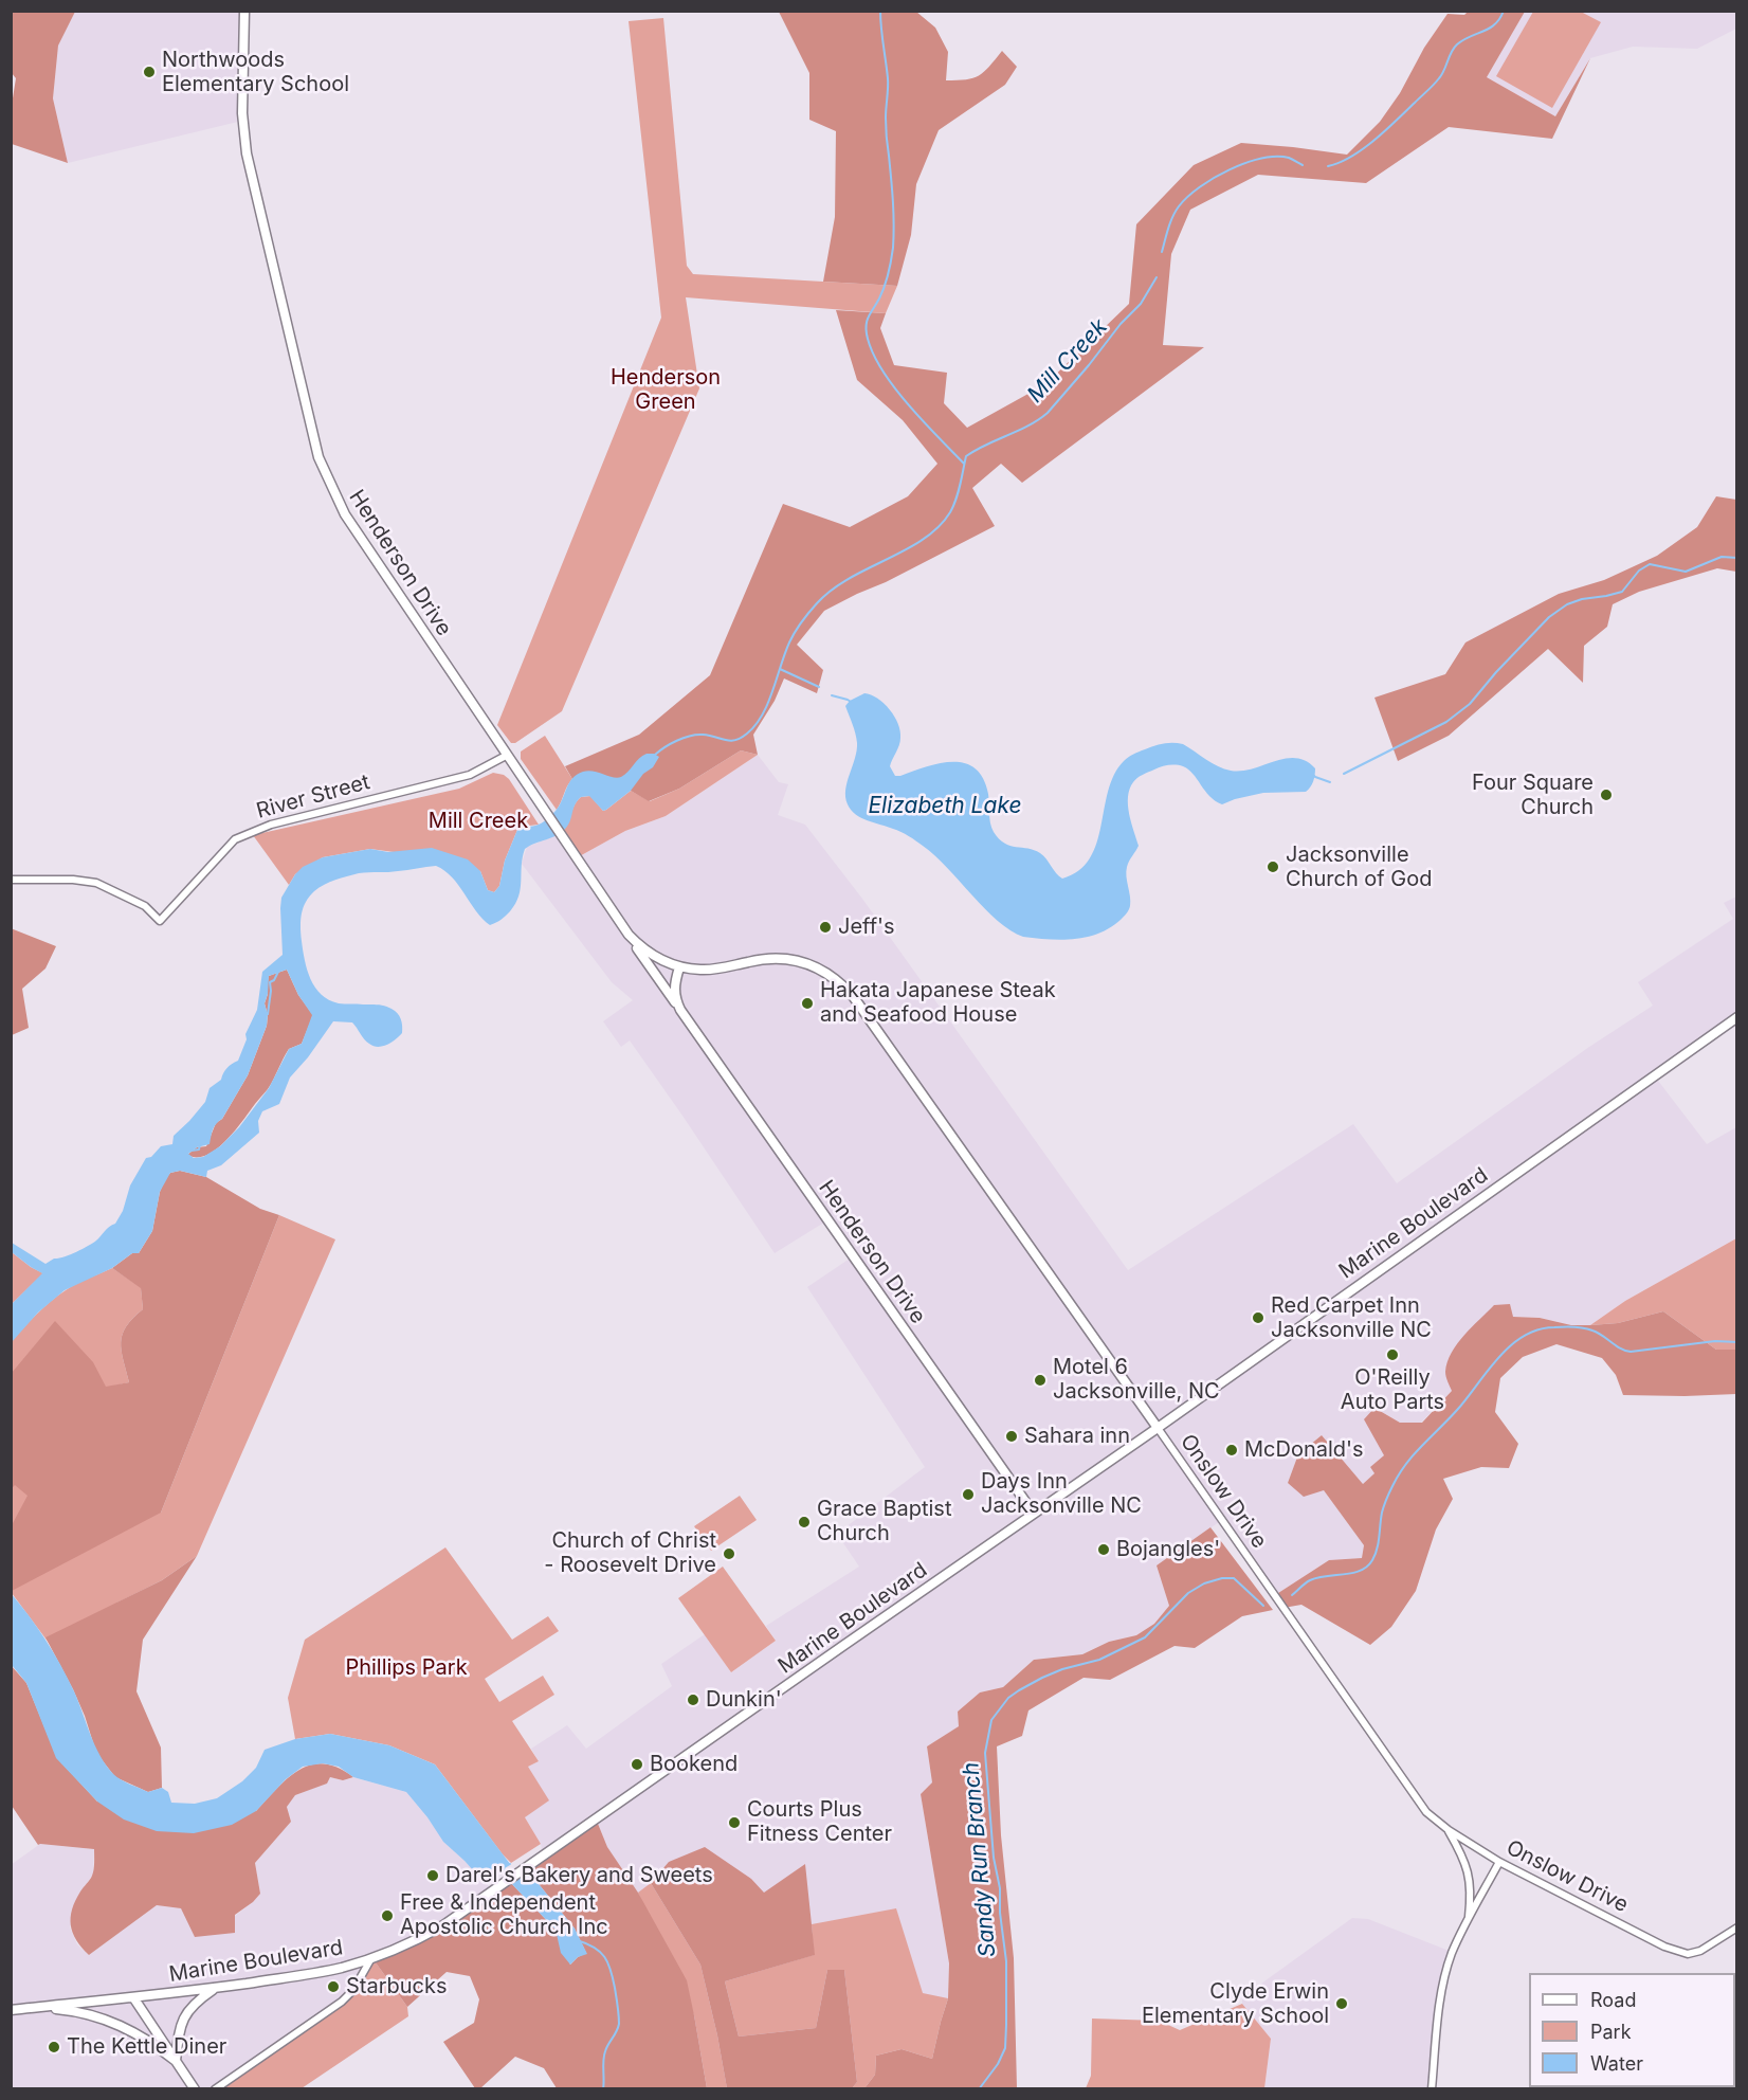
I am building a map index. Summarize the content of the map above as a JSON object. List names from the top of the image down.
{
  "streets": {
    "main road": ["Henderson Drive", "Marine Boulevard", "Onslow Drive"],
    "street": ["River Street"]
  },
  "crossings": [
    ["Henderson Drive", "River Street"],
    ["Henderson Drive", "Marine Boulevard"],
    ["Henderson Drive", "Onslow Drive"],
    ["Marine Boulevard", "Onslow Drive"]
  ],
  "water": ["Mill Creek", "Elizabeth Lake", "Sandy Run Branch"],
  "parks": ["Henderson Green", "Mill Creek", "Phillips Park"],
  "places": [
    "Northwoods Elementary School",
    "Four Square Church",
    "Jacksonville Church of God",
    "Jeff's",
    "Hakata Japanese Steak and Seafood House",
    "Red Carpet Inn Jacksonville NC",
    "O'Reilly Auto Parts",
    "Motel 6 Jacksonville, NC",
    "Sahara inn",
    "McDonald's",
    "Days Inn Jacksonville NC",
    "Grace Baptist Church",
    "Bojangles'",
    "Church of Christ - Roosevelt Drive",
    "Dunkin'",
    "Bookend",
    "Courts Plus Fitness Center",
    "Darel's Bakery and Sweets",
    "Free & Independent Apostolic Church Inc",
    "Starbucks",
    "Clyde Erwin Elementary School",
    "The Kettle Diner"
  ],
  "legend": ["Road", "Park", "Water"]
}
